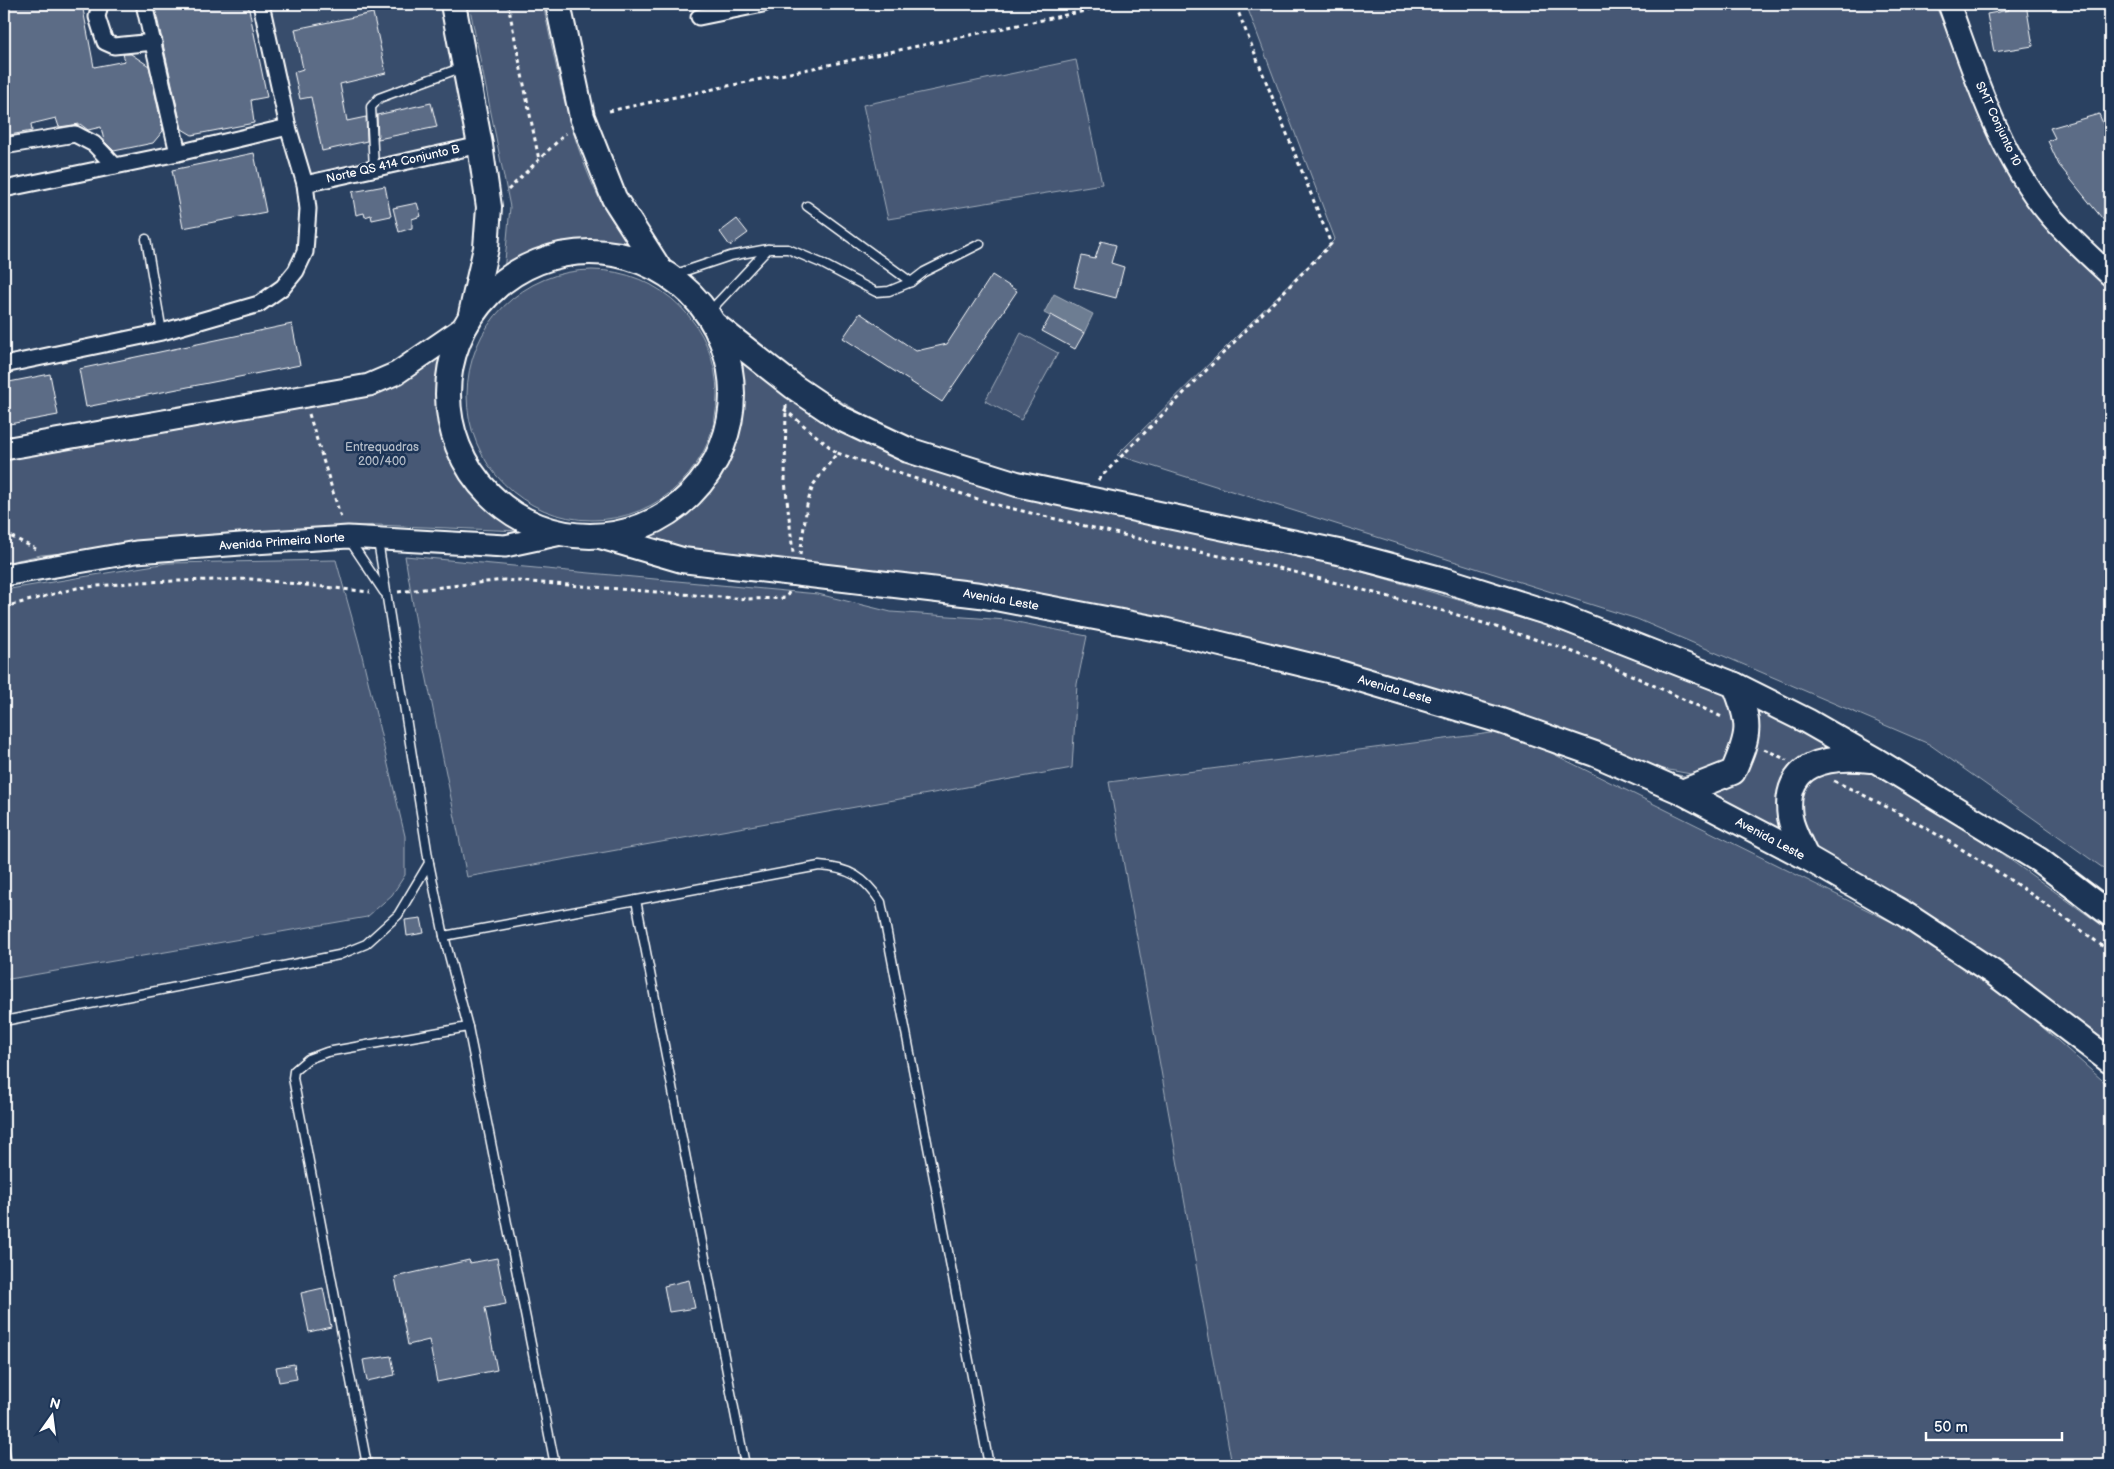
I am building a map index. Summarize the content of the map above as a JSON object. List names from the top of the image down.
{
  "streets": {
    "main road": ["SMT Conjunto 10", "Avenida Primeira Norte", "Avenida Leste"],
    "street": ["Norte QS 414 Conjunto B"]
  },
  "parks": ["Entrequadras 200/400"],
  "scale_bar": "50 m",
  "north": "top"
}
